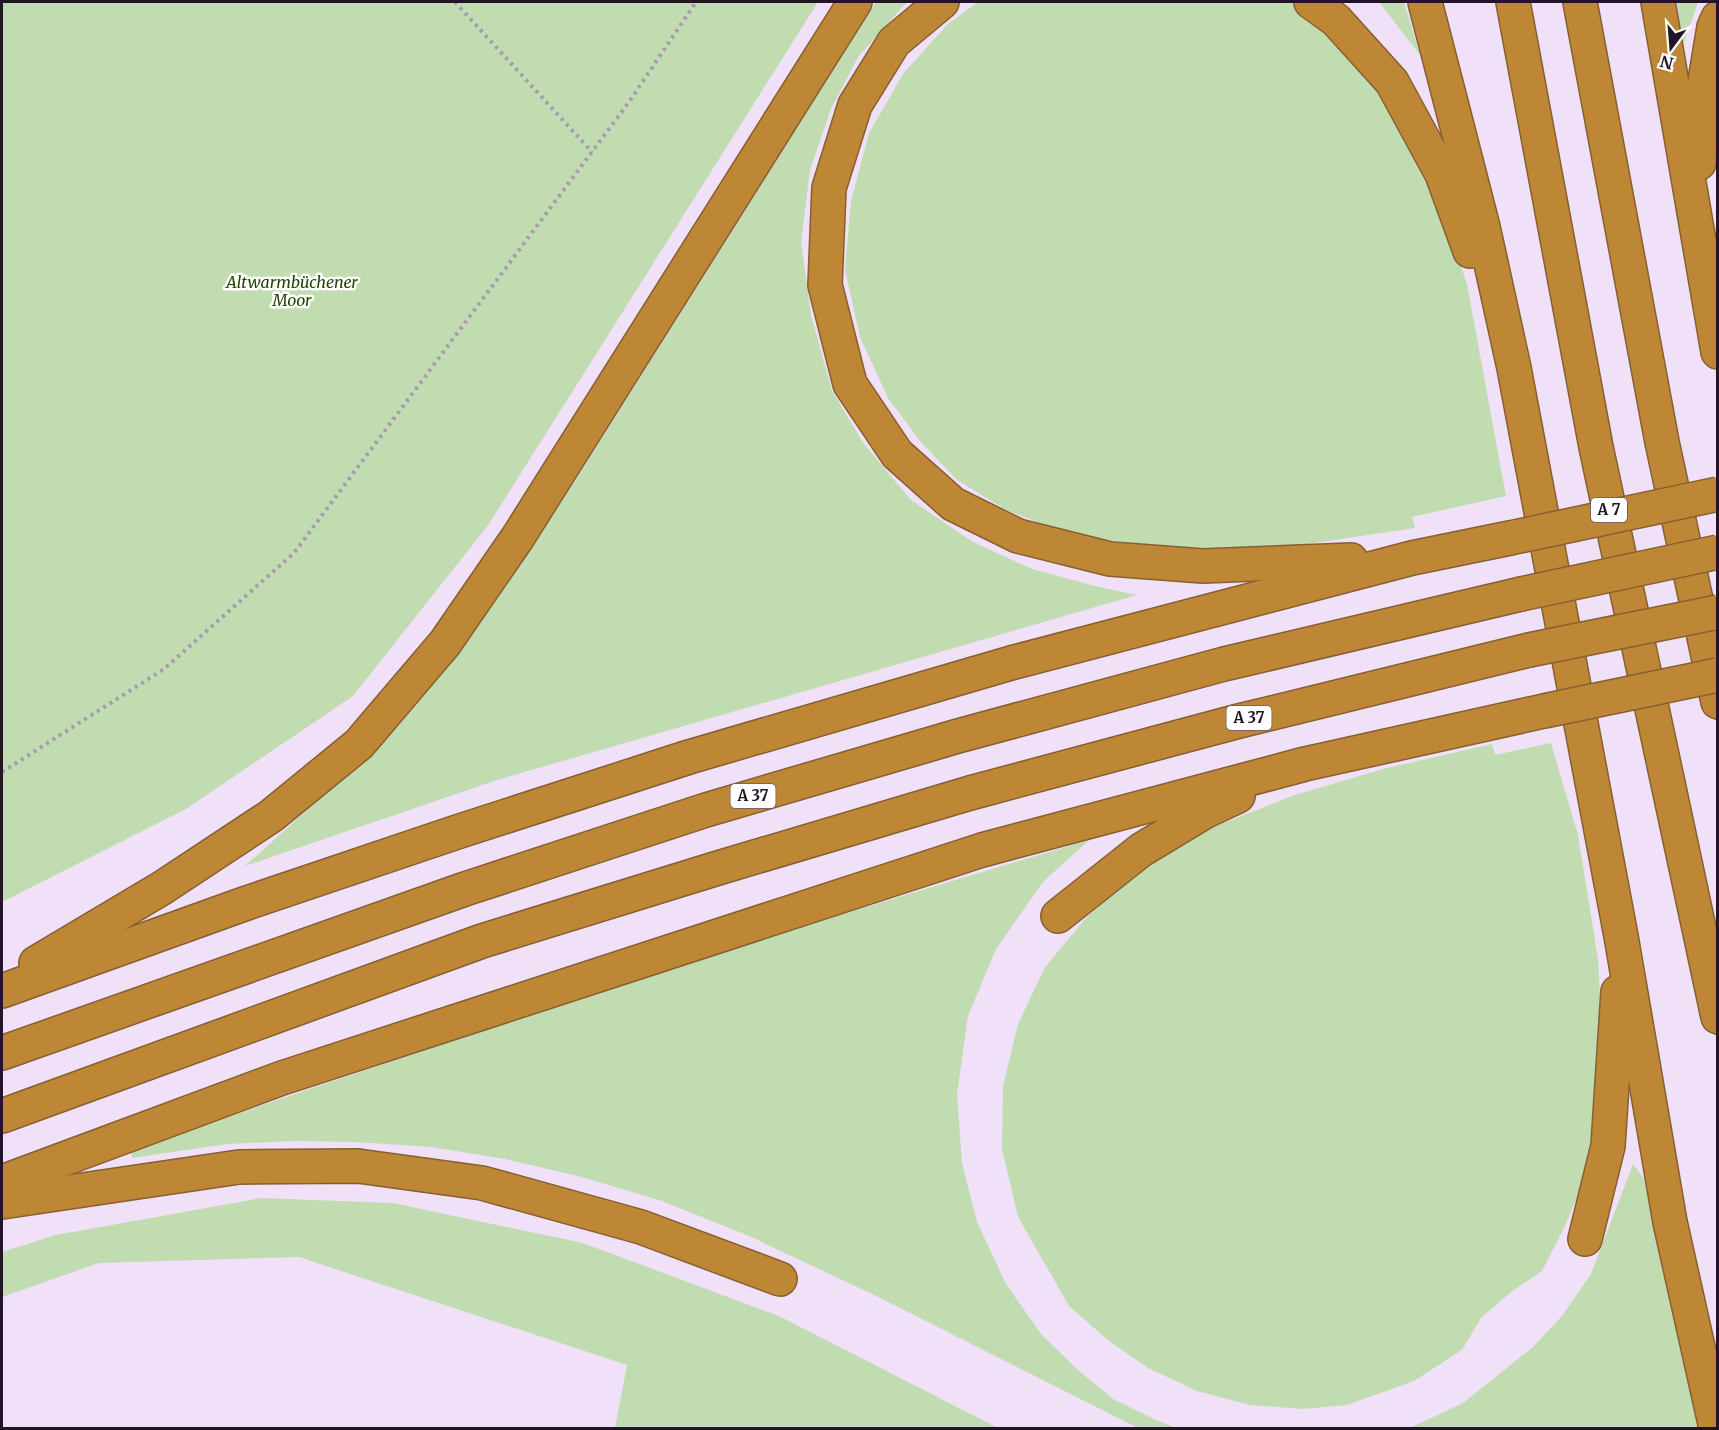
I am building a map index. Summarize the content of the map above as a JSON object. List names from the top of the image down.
{
  "streets": {
    "highway": ["A 7", "A 37"]
  },
  "parks": ["Altwarmbüchener Moor"],
  "north": "bottom"
}
